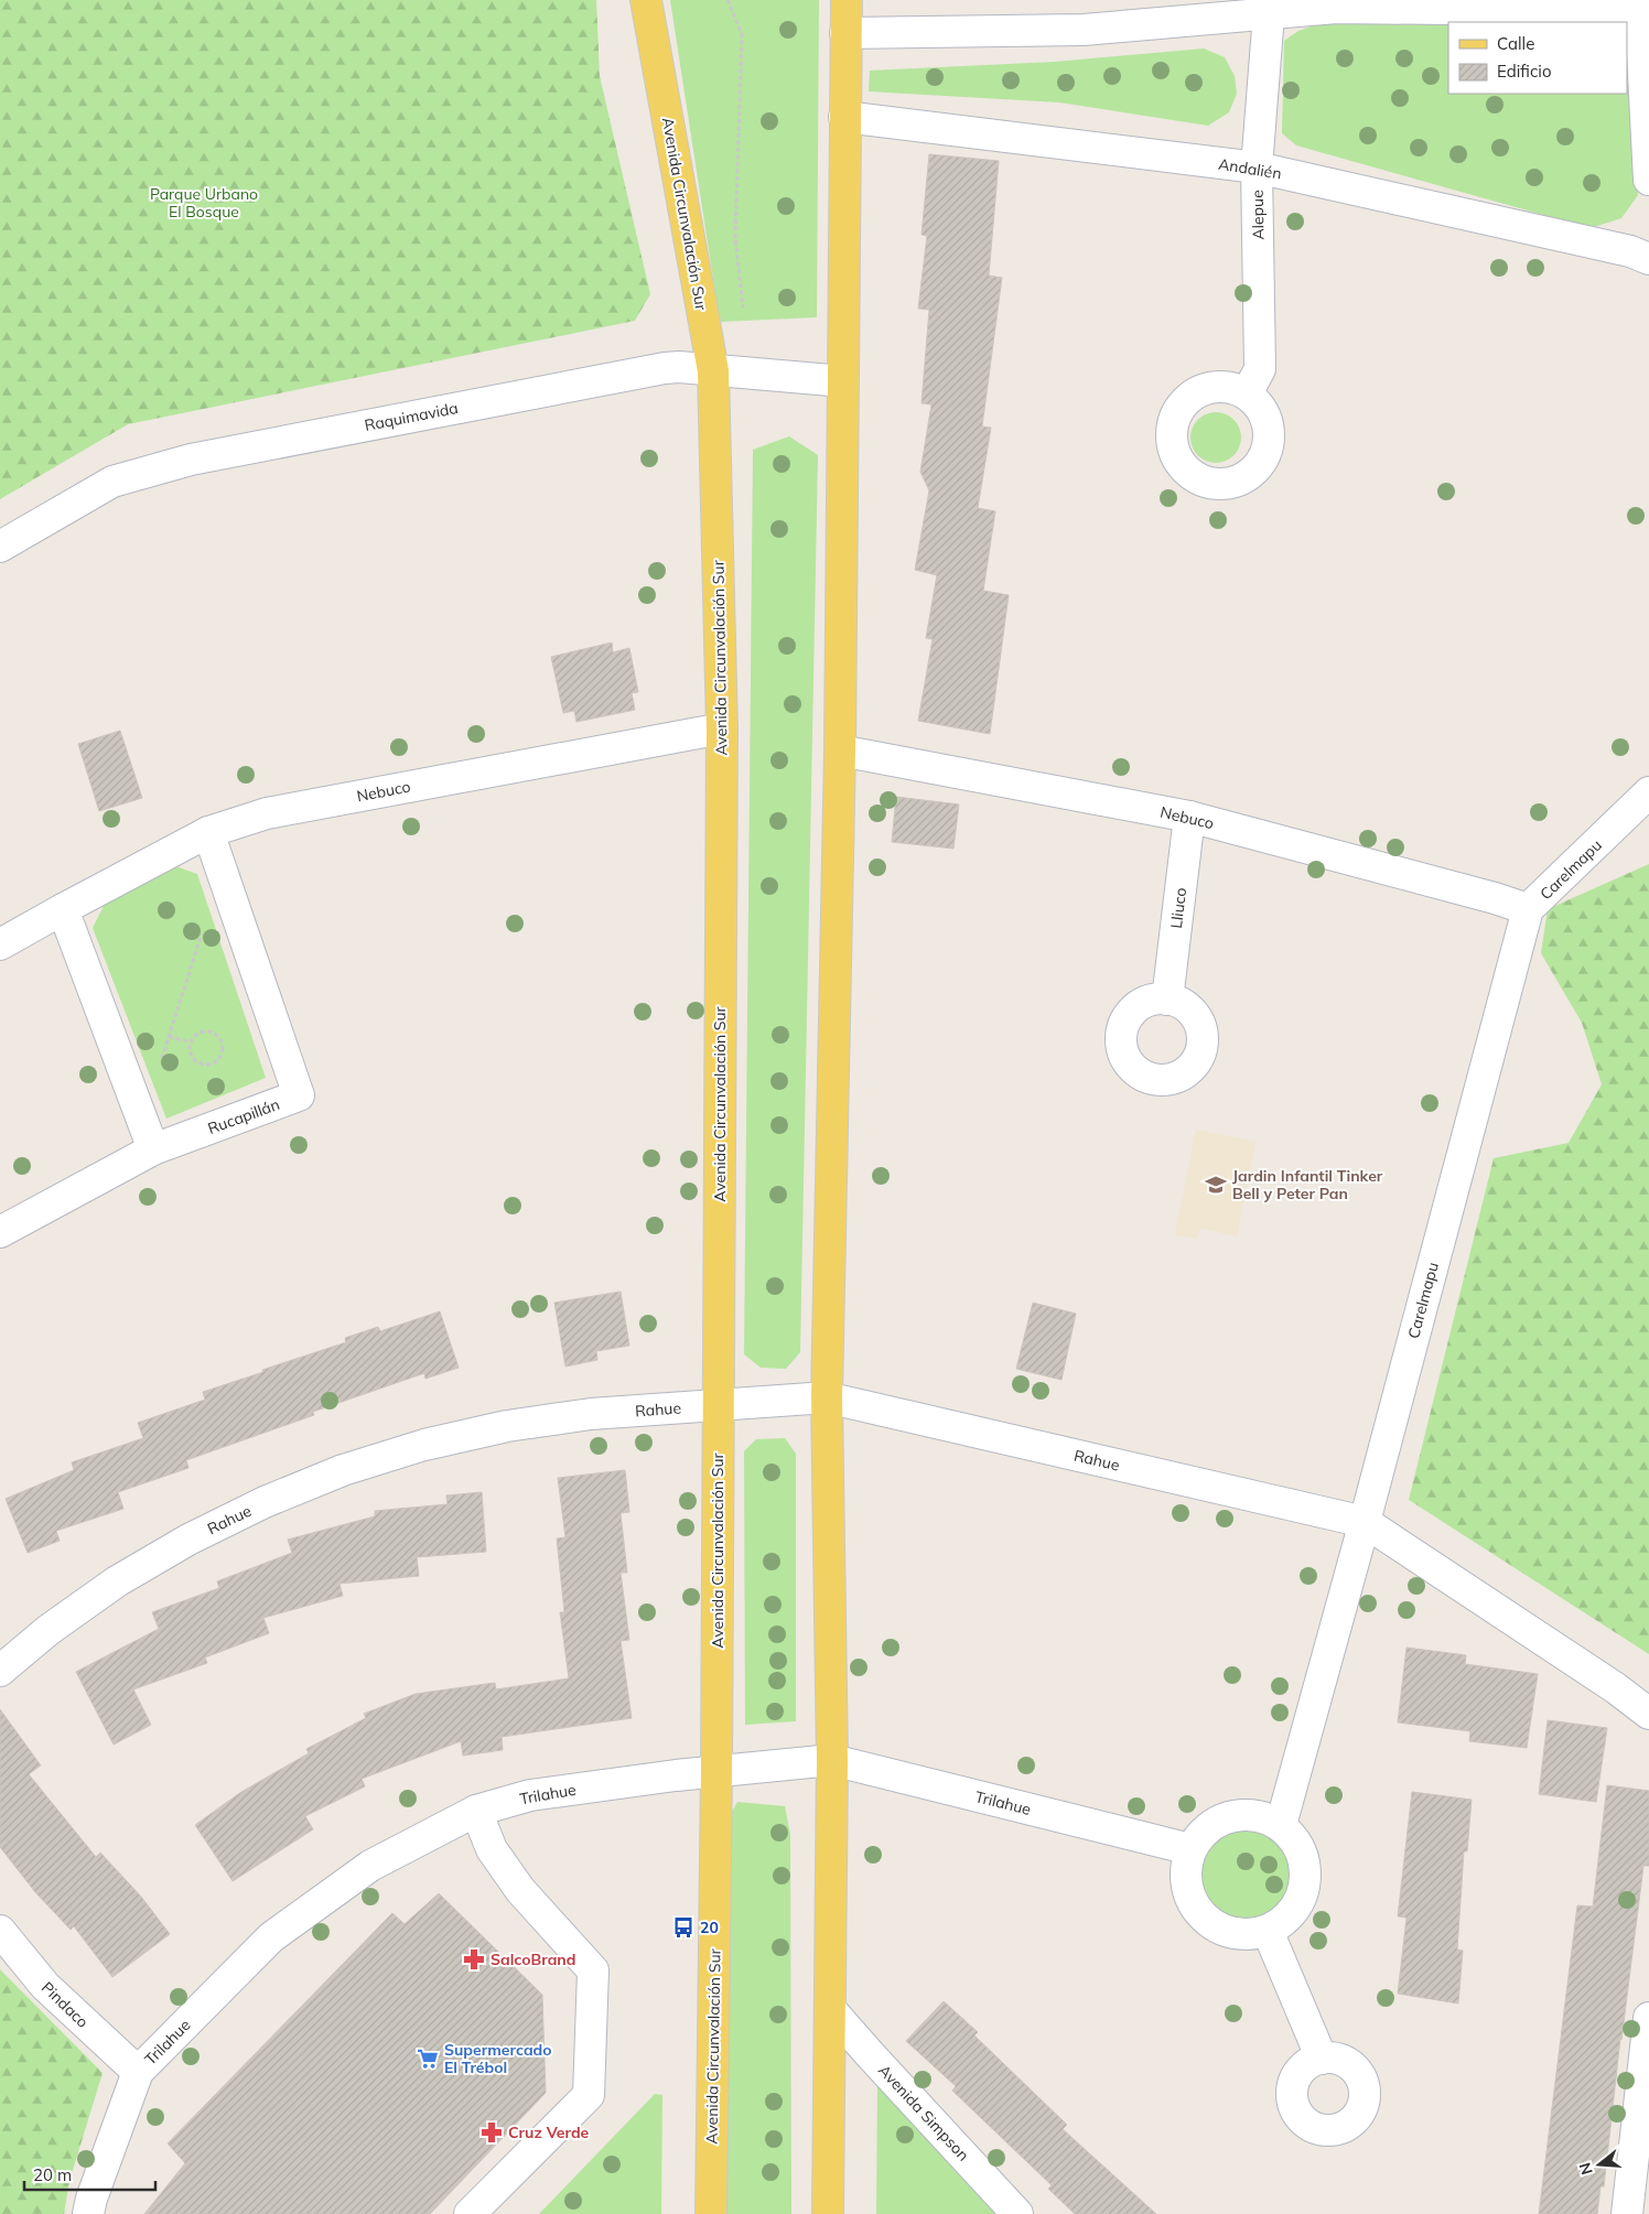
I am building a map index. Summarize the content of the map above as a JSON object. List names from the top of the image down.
{
  "streets": {
    "main road": ["Avenida Circunvalación Sur"],
    "street": [
      "Andalién",
      "Alepue",
      "Raquimavida",
      "Nebuco",
      "Carelmapu",
      "Lliuco",
      "Rucapillán",
      "Rahue",
      "Trilahue",
      "Pindaco",
      "Avenida Simpson"
    ]
  },
  "crossings": [
    ["Andalién", "Alepue"],
    ["Avenida Circunvalación Sur", "Raquimavida"],
    ["Avenida Circunvalación Sur", "Nebuco"],
    ["Avenida Circunvalación Sur", "Rahue"],
    ["Avenida Circunvalación Sur", "Trilahue"],
    ["Nebuco", "Carelmapu"],
    ["Nebuco", "Lliuco"],
    ["Nebuco", "Rucapillán"],
    ["Carelmapu", "Rahue"],
    ["Trilahue", "Pindaco"]
  ],
  "parks": ["Parque Urbano El Bosque"],
  "places": {
    "school or university": ["Jardin Infantil Tinker Bell y Peter Pan"],
    "bus stop": ["20"],
    "pharmacy": ["SalcoBrand", "Cruz Verde"],
    "supermarket": ["Supermercado El Trébol"]
  },
  "legend": ["Calle", "Edificio"],
  "scale_bar": "20 m",
  "north": "left"
}
